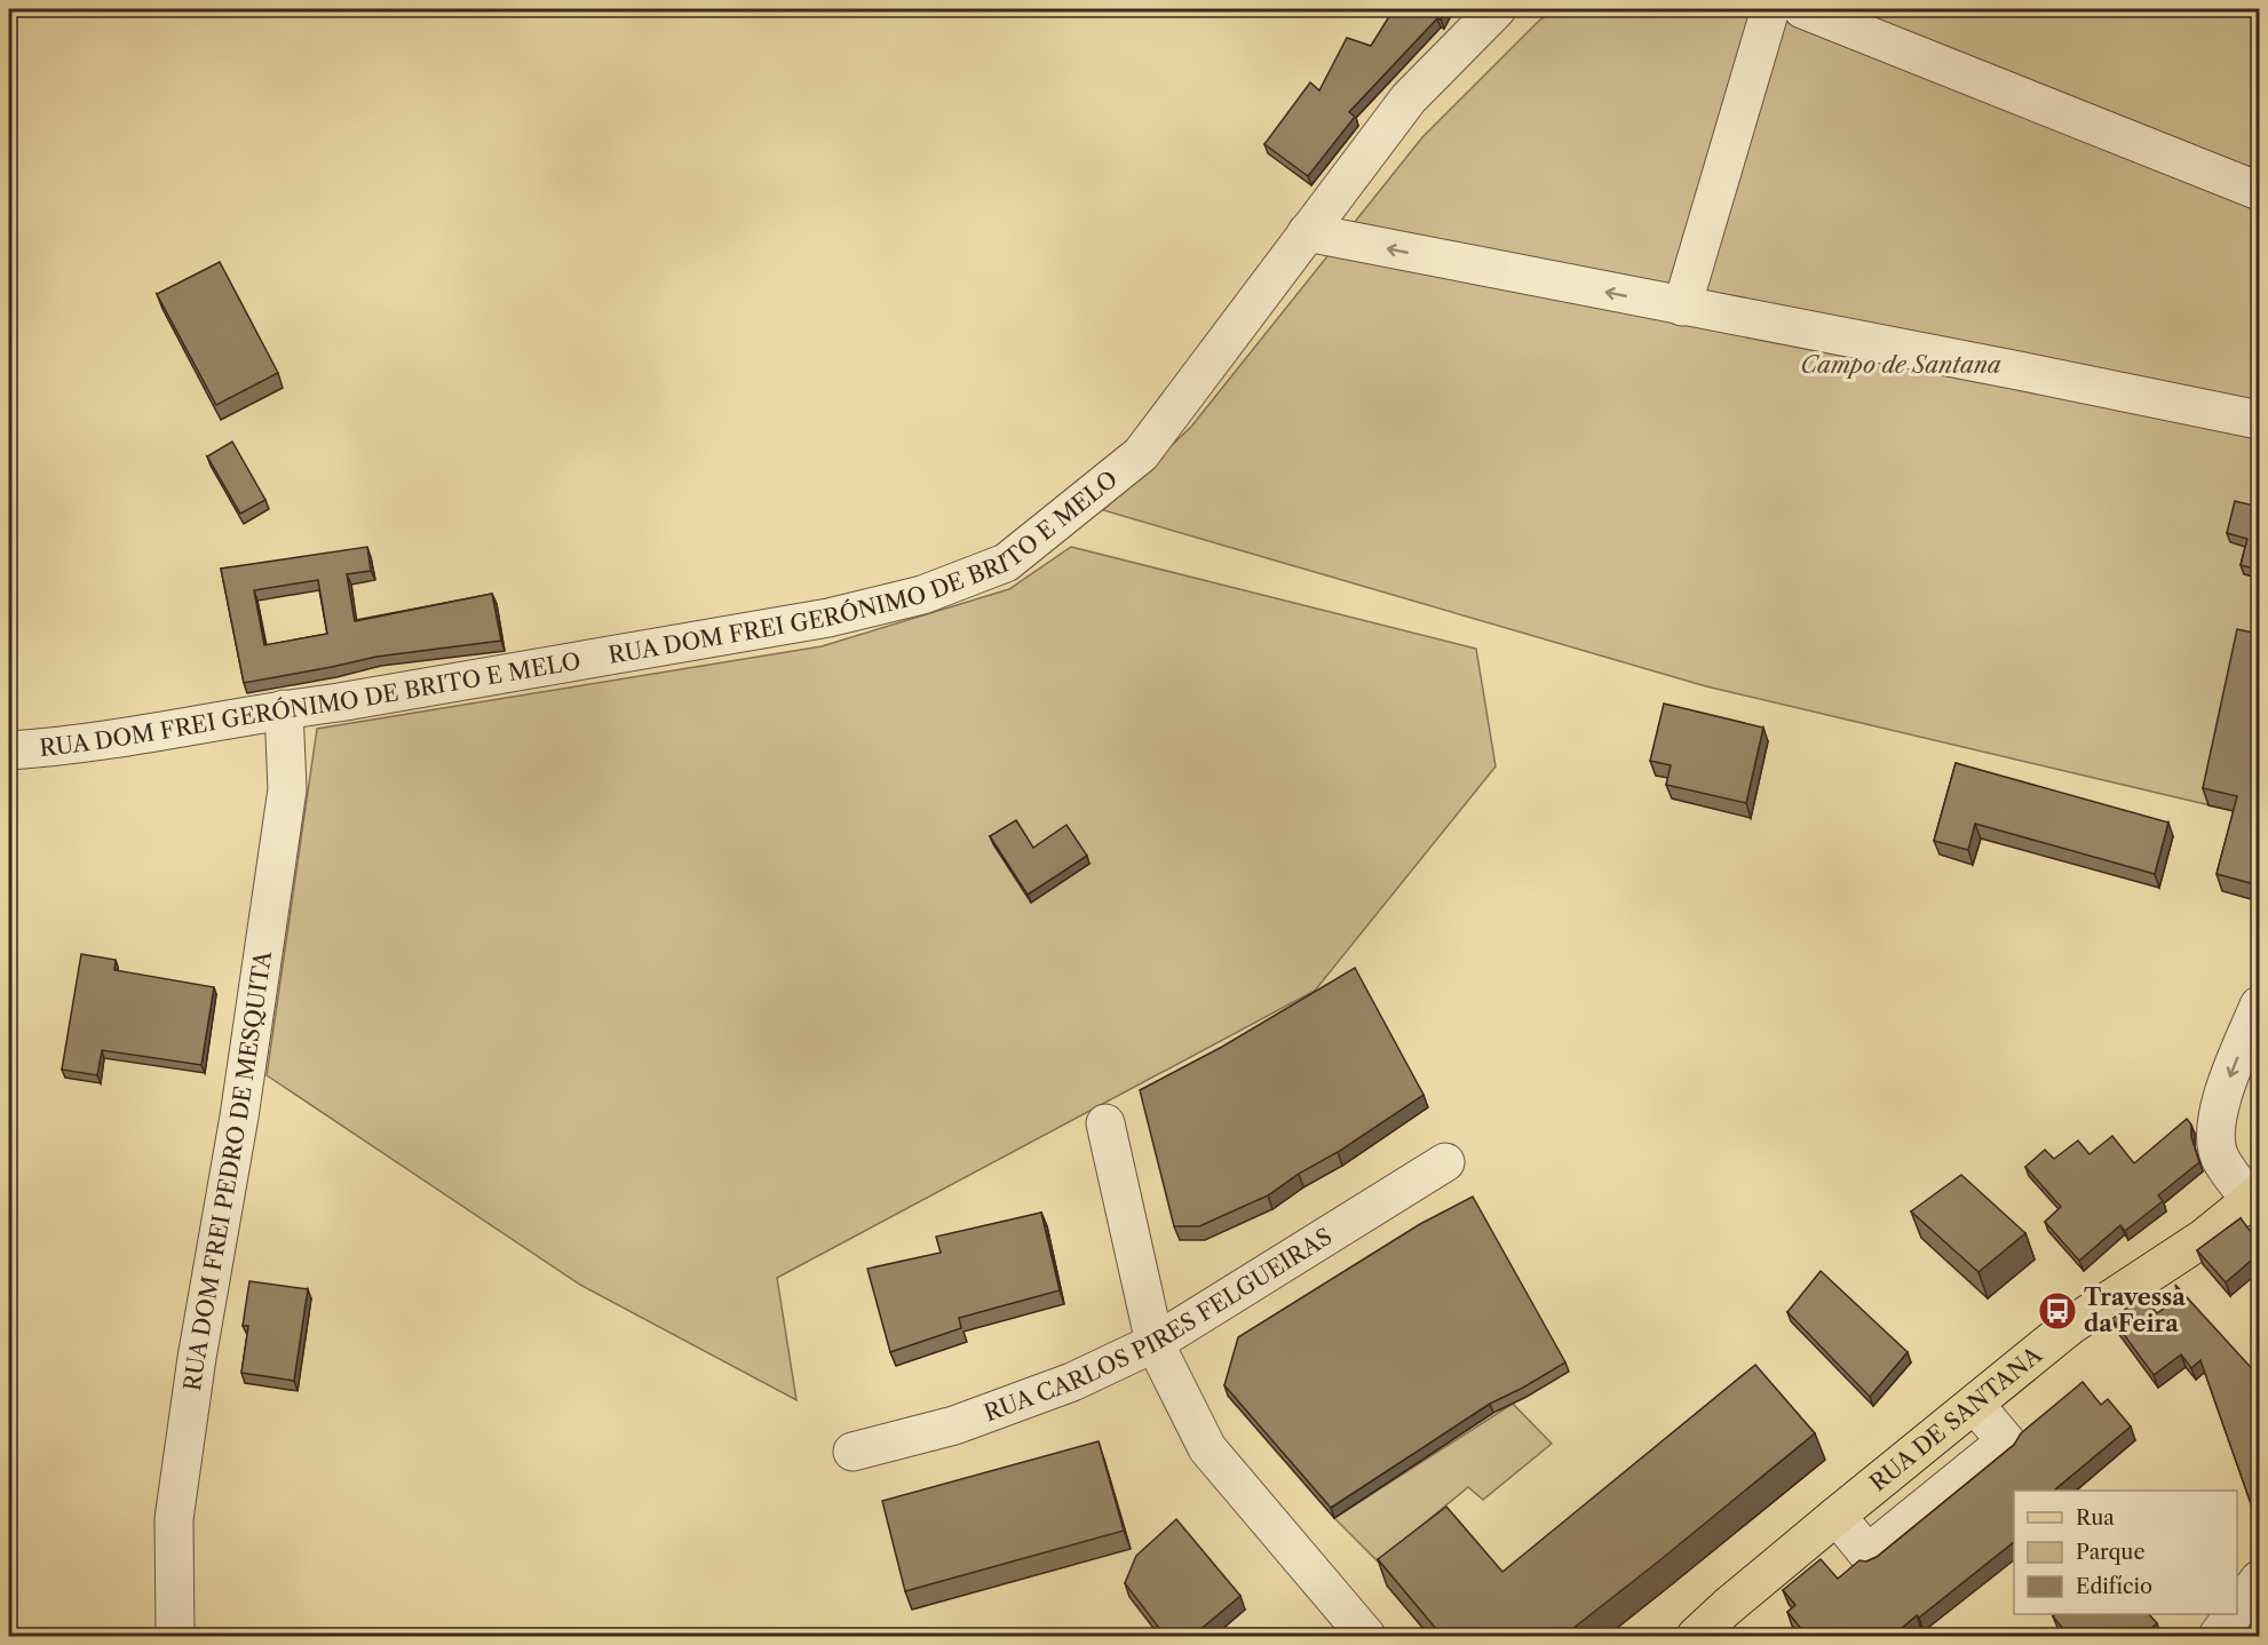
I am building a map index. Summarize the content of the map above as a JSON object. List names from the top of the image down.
{
  "streets": {
    "main road": ["RUA DE SANTANA"],
    "street": ["RUA DOM FREI GERÓNIMO DE BRITO E MELO", "RUA DOM FREI PEDRO DE MESQUITA", "RUA CARLOS PIRES FELGUEIRAS"]
  },
  "crossings": [
    ["RUA DOM FREI GERÓNIMO DE BRITO E MELO", "RUA DOM FREI PEDRO DE MESQUITA"]
  ],
  "parks": ["Campo de Santana"],
  "places": {
    "bus stop": ["Travessa da Feira"]
  },
  "legend": ["Rua", "Parque", "Edifício"]
}
